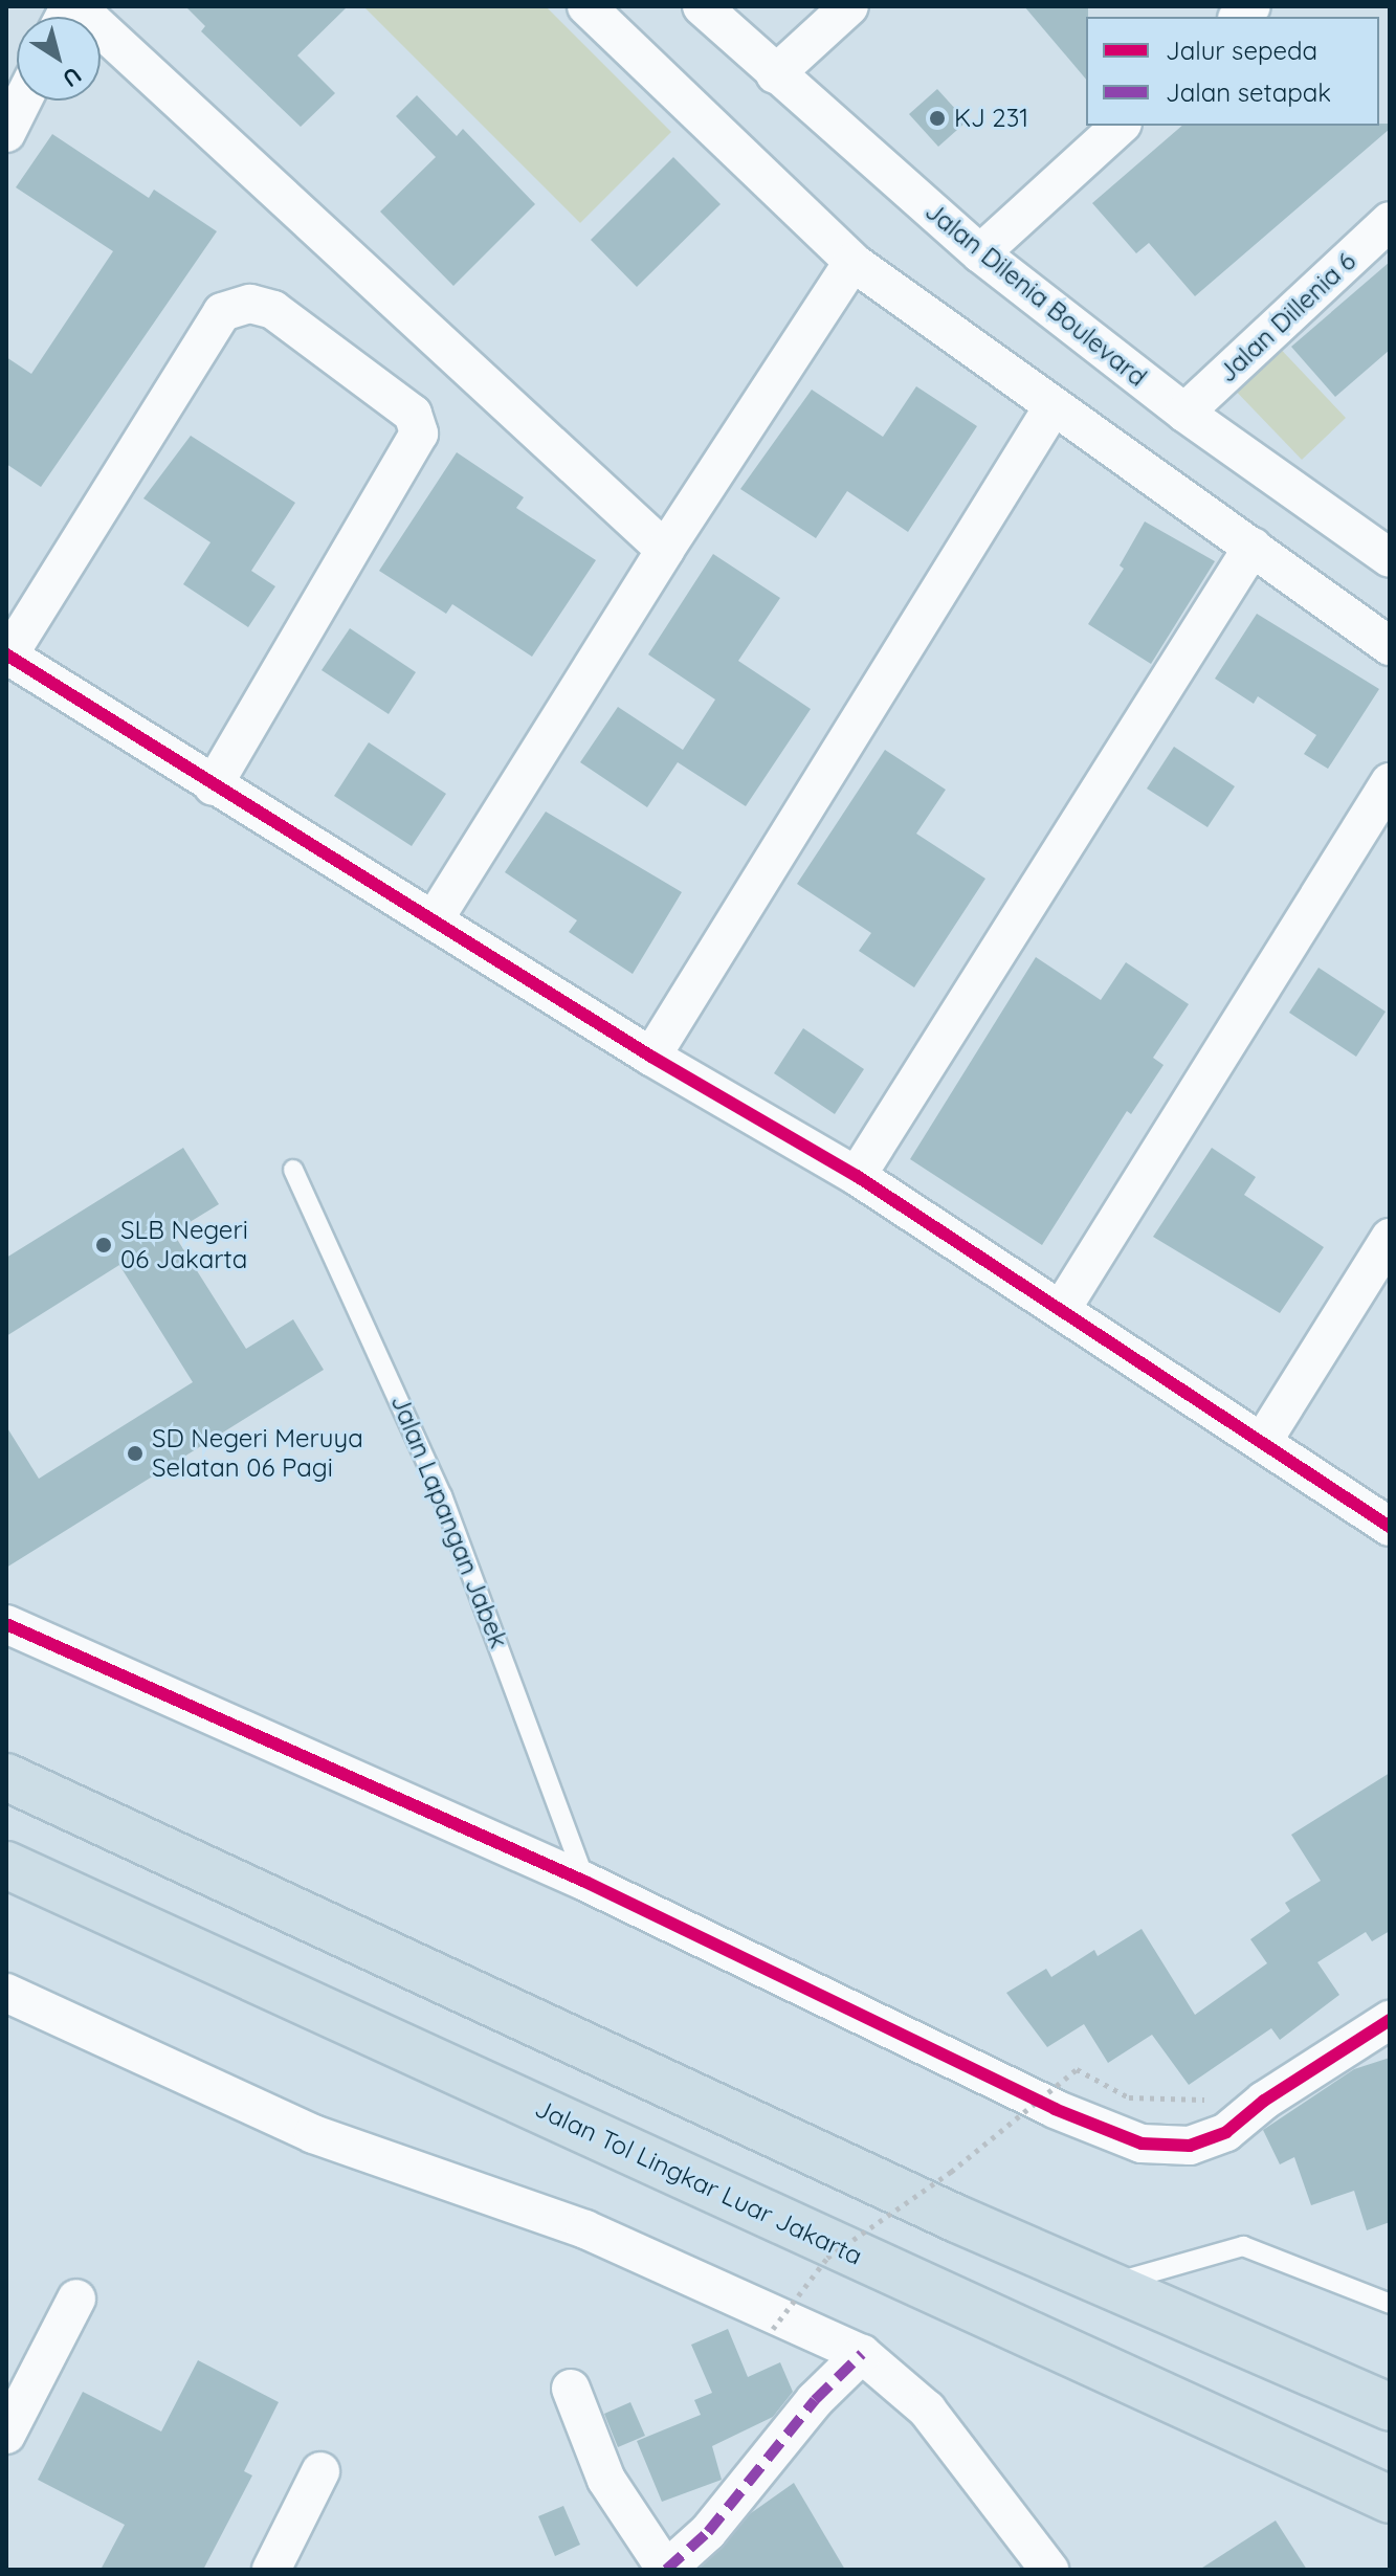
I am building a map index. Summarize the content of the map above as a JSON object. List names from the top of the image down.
{
  "streets": {
    "highway": ["Jalan Tol Lingkar Luar Jakarta"],
    "street": ["Jalan Dilenia Boulevard", "Jalan Dillenia 6"],
    "lane": ["Jalan Lapangan Jabek"]
  },
  "crossings": [
    ["Jalan Dilenia Boulevard", "Jalan Dillenia 6"]
  ],
  "places": ["KJ 231", "SLB Negeri 06 Jakarta", "SD Negeri Meruya Selatan 06 Pagi"],
  "legend": ["Jalur sepeda", "Jalan setapak"],
  "north": "bottom right"
}
